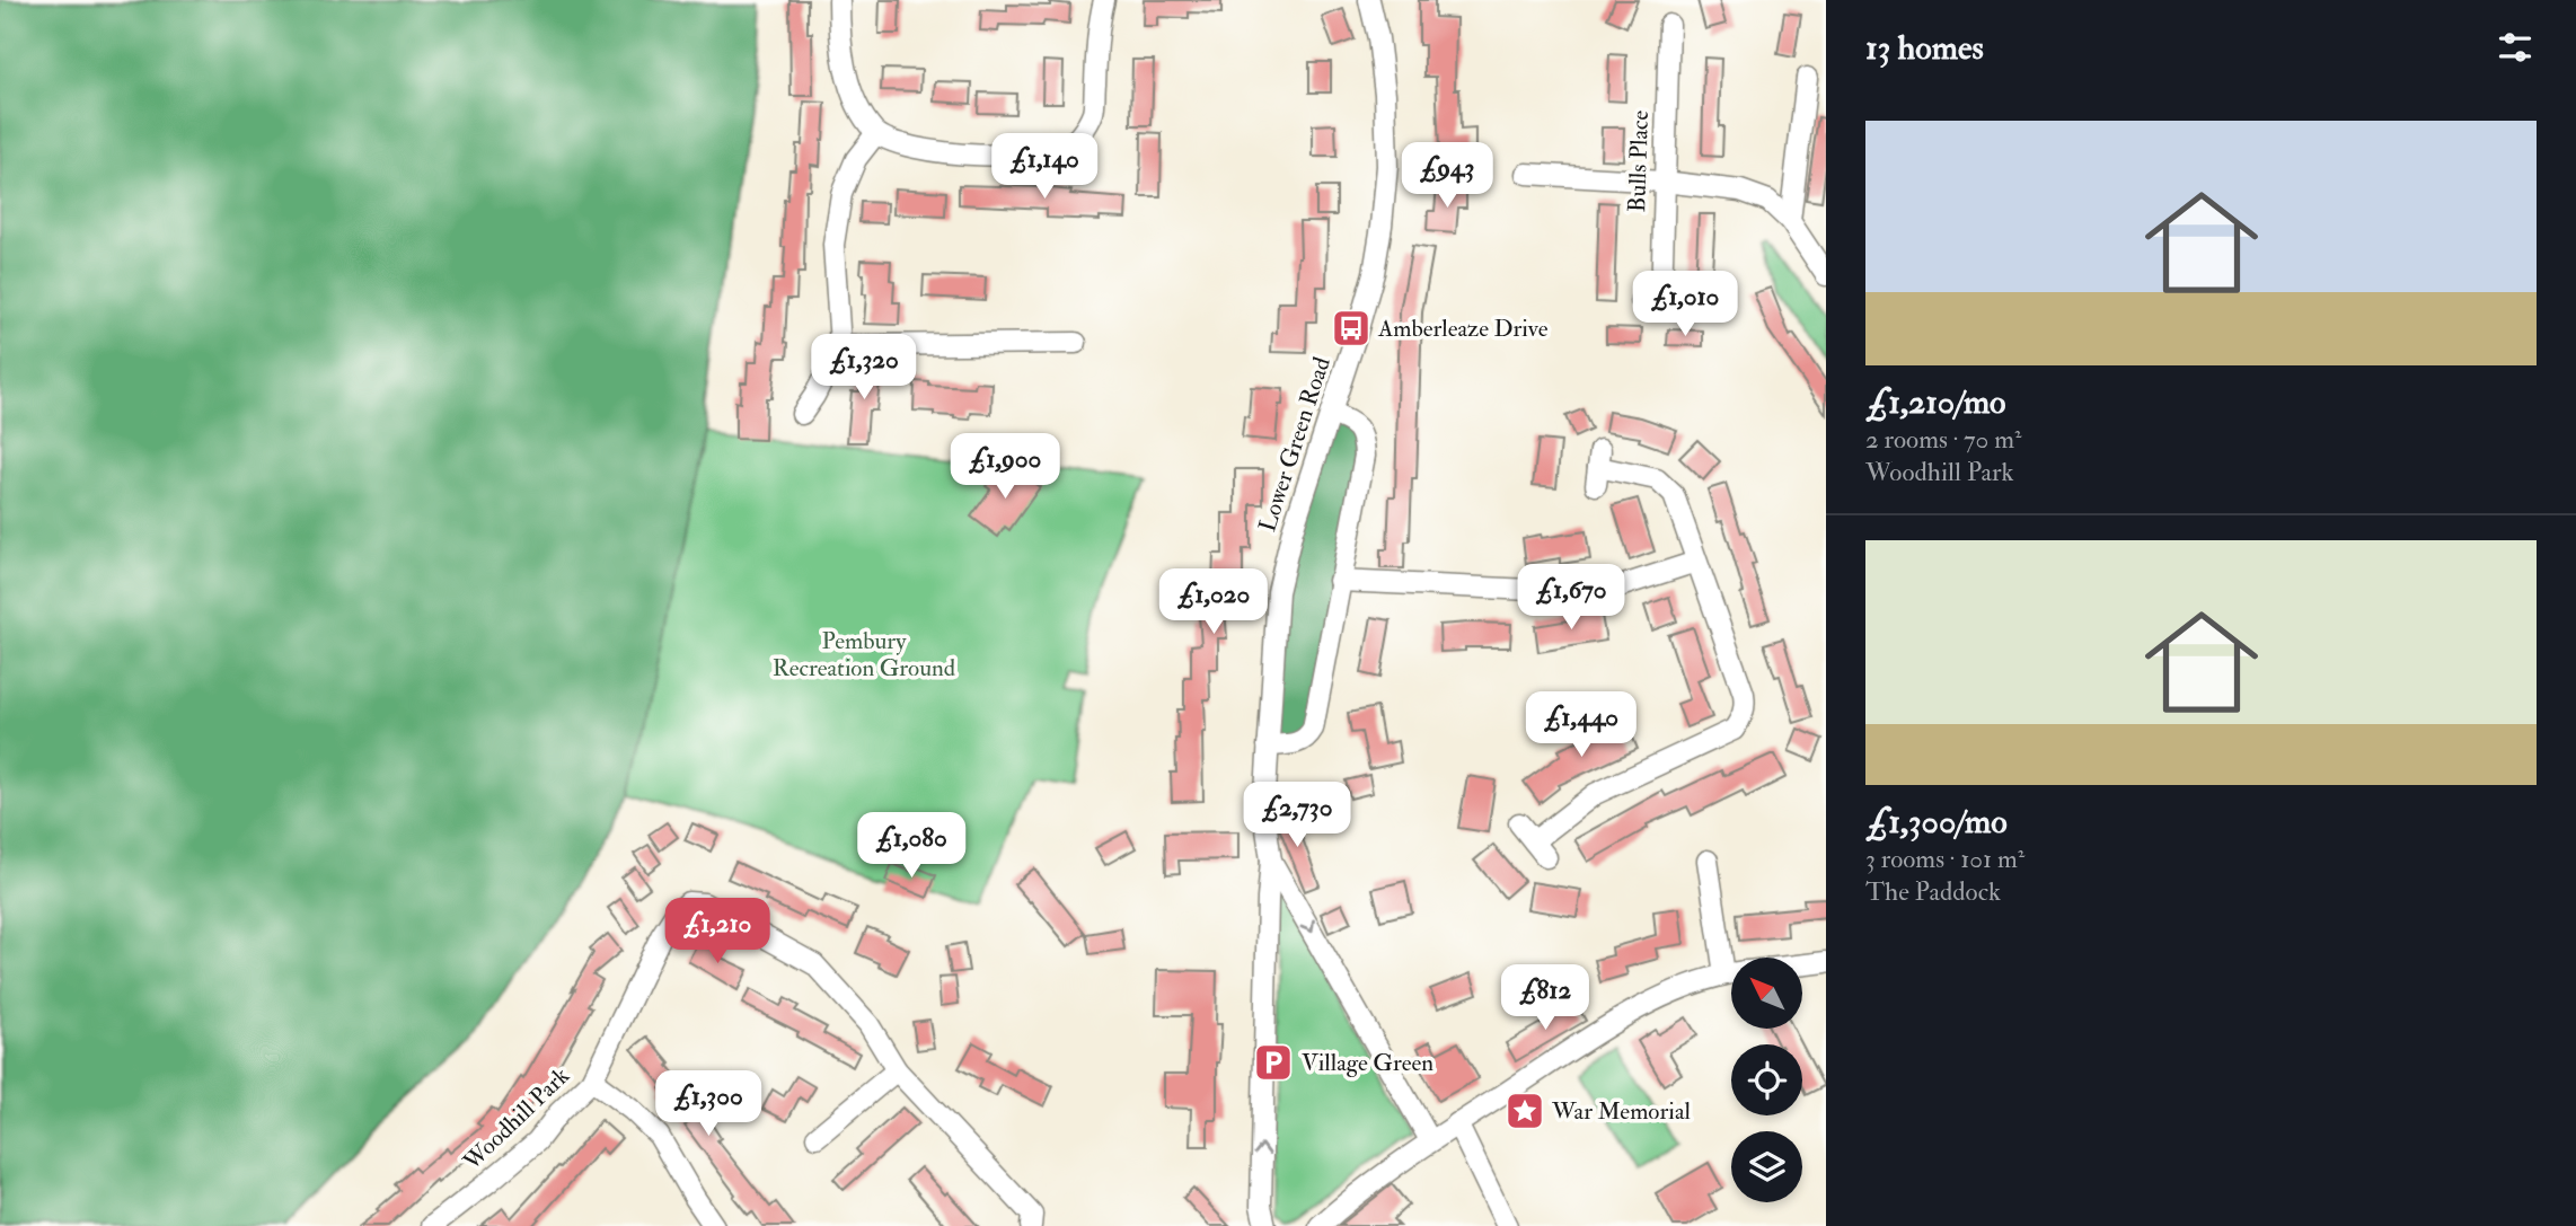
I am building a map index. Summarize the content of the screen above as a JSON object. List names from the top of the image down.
{
  "streets": {
    "street": ["Bulls Place", "Lower Green Road", "Woodhill Park"]
  },
  "parks": ["Pembury Recreation Ground"],
  "places": {
    "bus stop": ["Amberleaze Drive"],
    "parking": ["Village Green"],
    "place": ["War Memorial"]
  },
  "north": "top left",
  "page": {
    "heading": "13 homes",
    "list": [
      {
        "name": "£1,210/mo",
        "note": "2 rooms · 70 m² · Woodhill Park"
      },
      {
        "name": "£1,300/mo",
        "note": "3 rooms · 101 m² · The Paddock"
      }
    ],
    "price": [
      "£1,140",
      "£943",
      "£1,010",
      "£1,320",
      "£1,900",
      "£1,670",
      "£1,020",
      "£1,440",
      "£2,730",
      "£1,080",
      "£1,210",
      "£812",
      "£1,300"
    ]
  }
}
